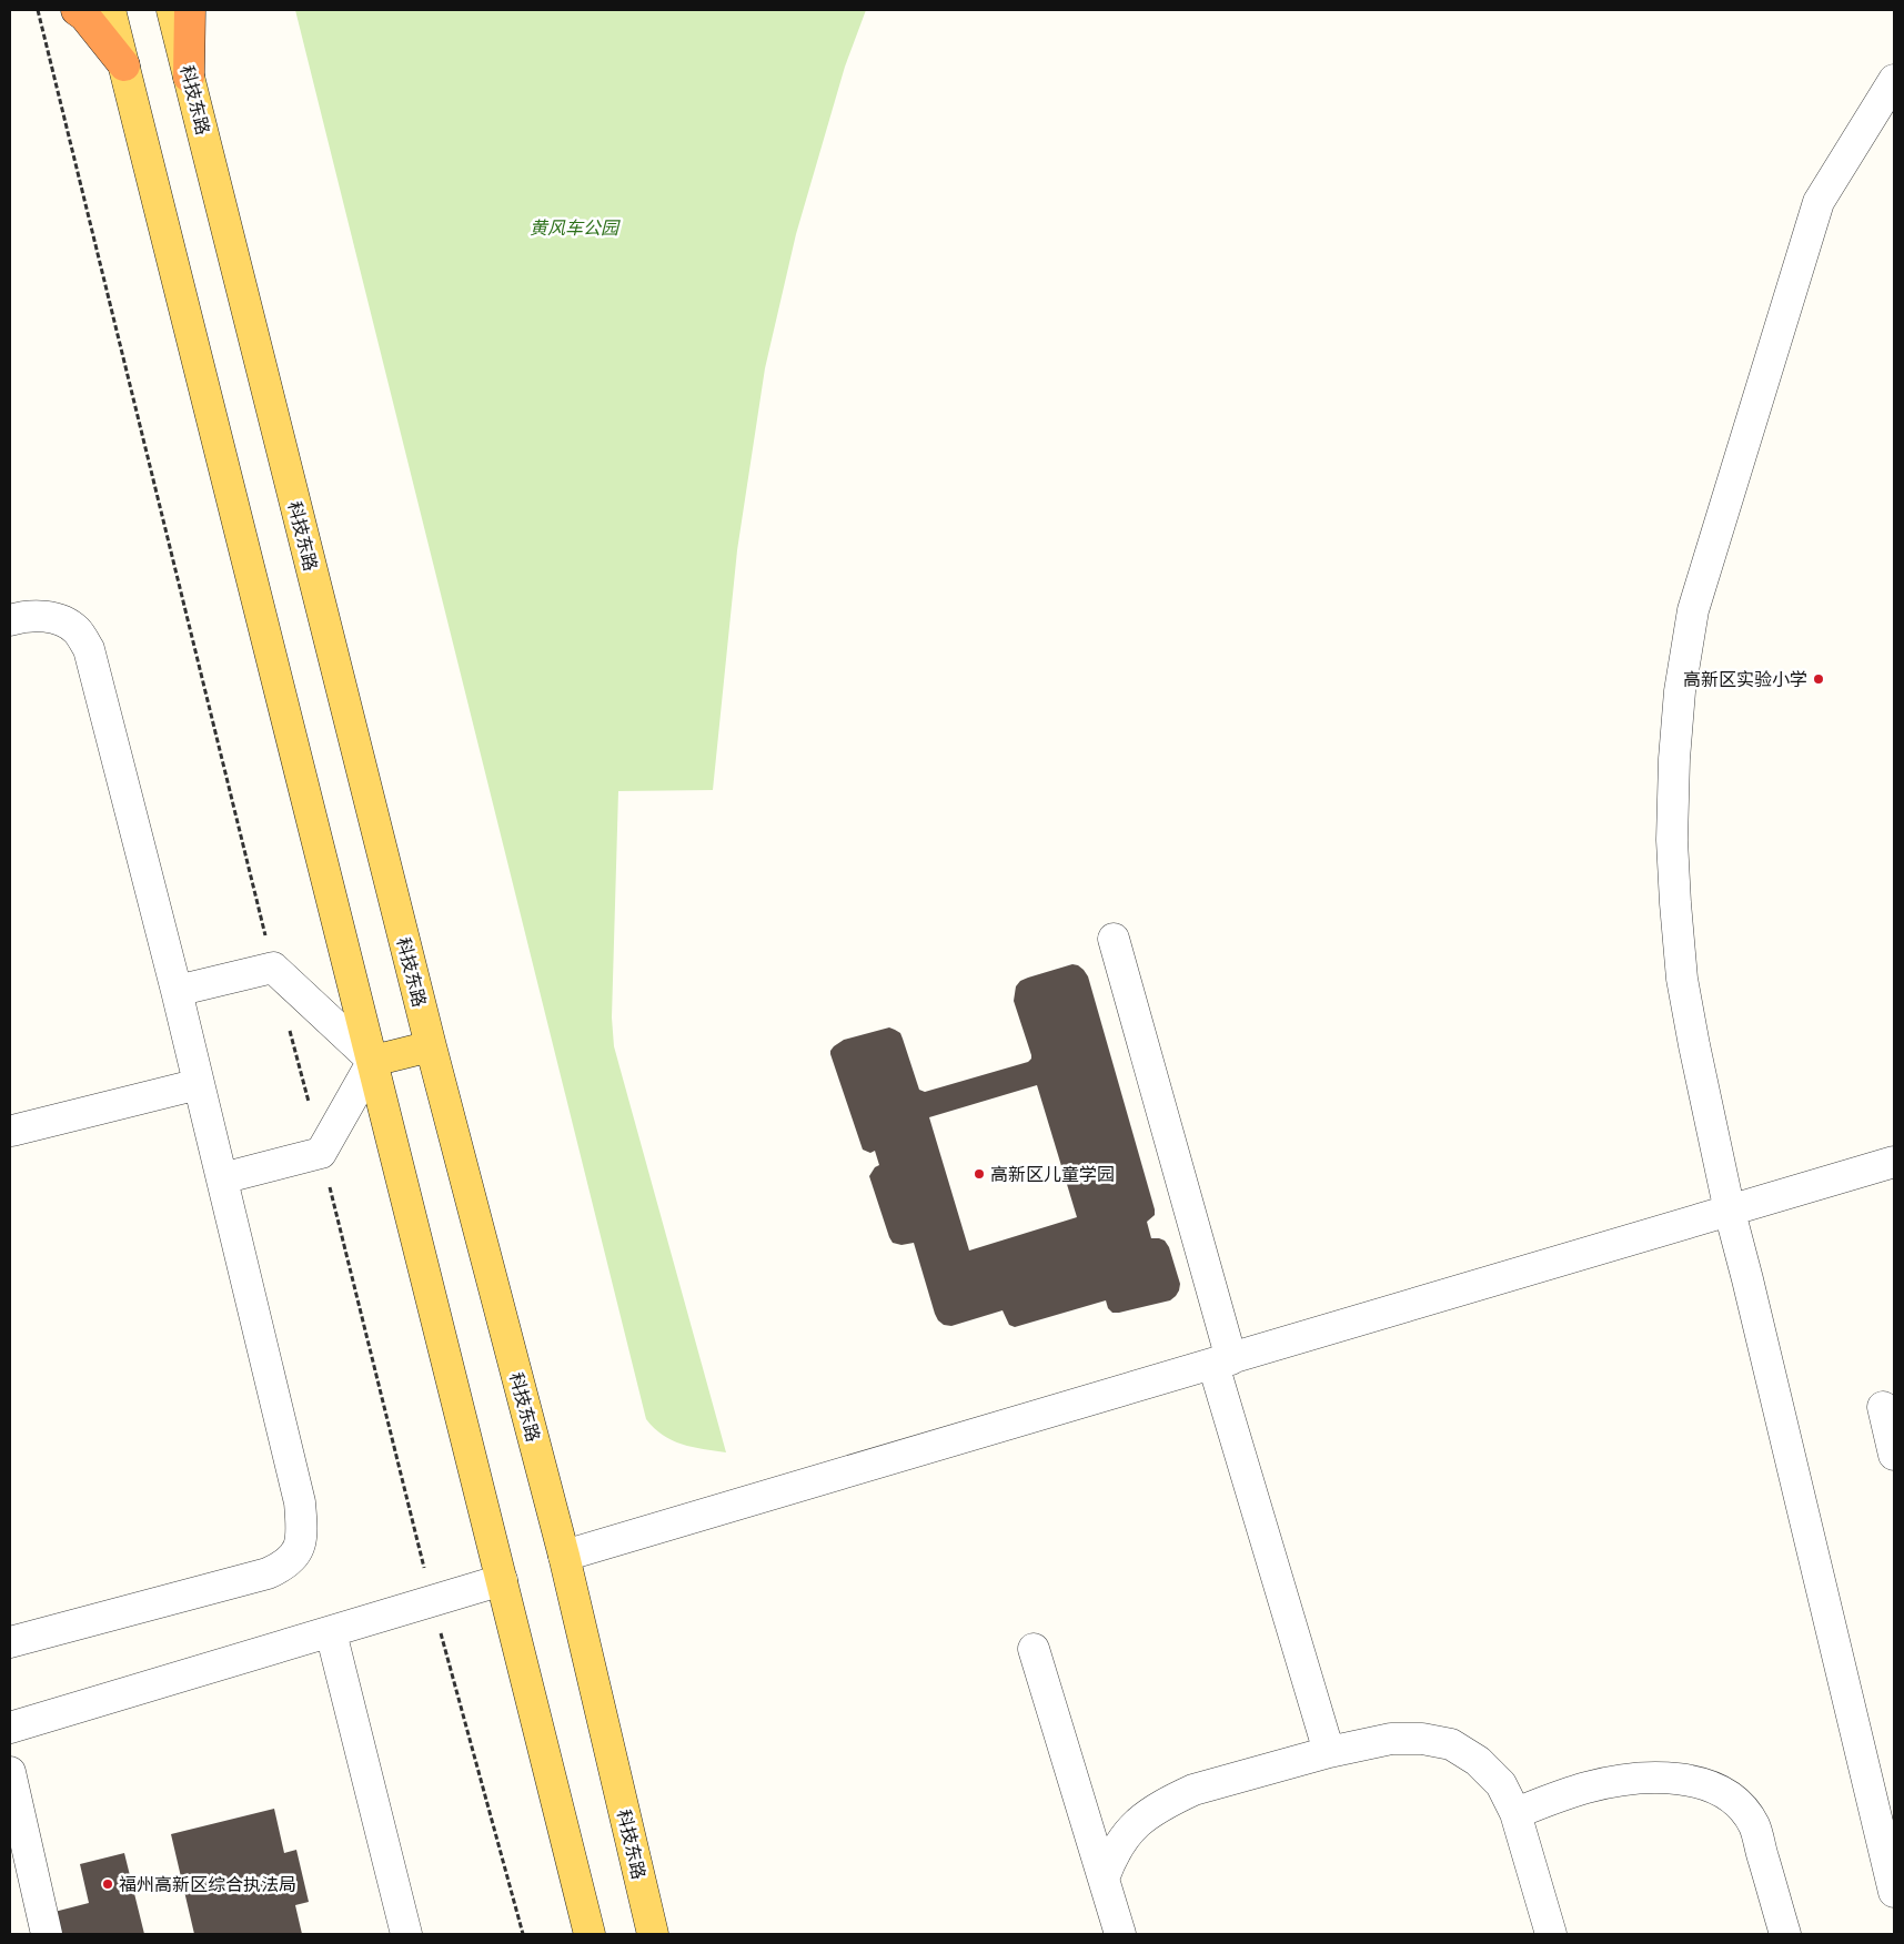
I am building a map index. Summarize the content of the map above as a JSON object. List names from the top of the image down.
{
  "streets": {
    "main road": ["科技东路"]
  },
  "parks": ["黄风车公园"],
  "places": ["高新区实验小学", "高新区儿童学园", "福州高新区综合执法局"]
}
